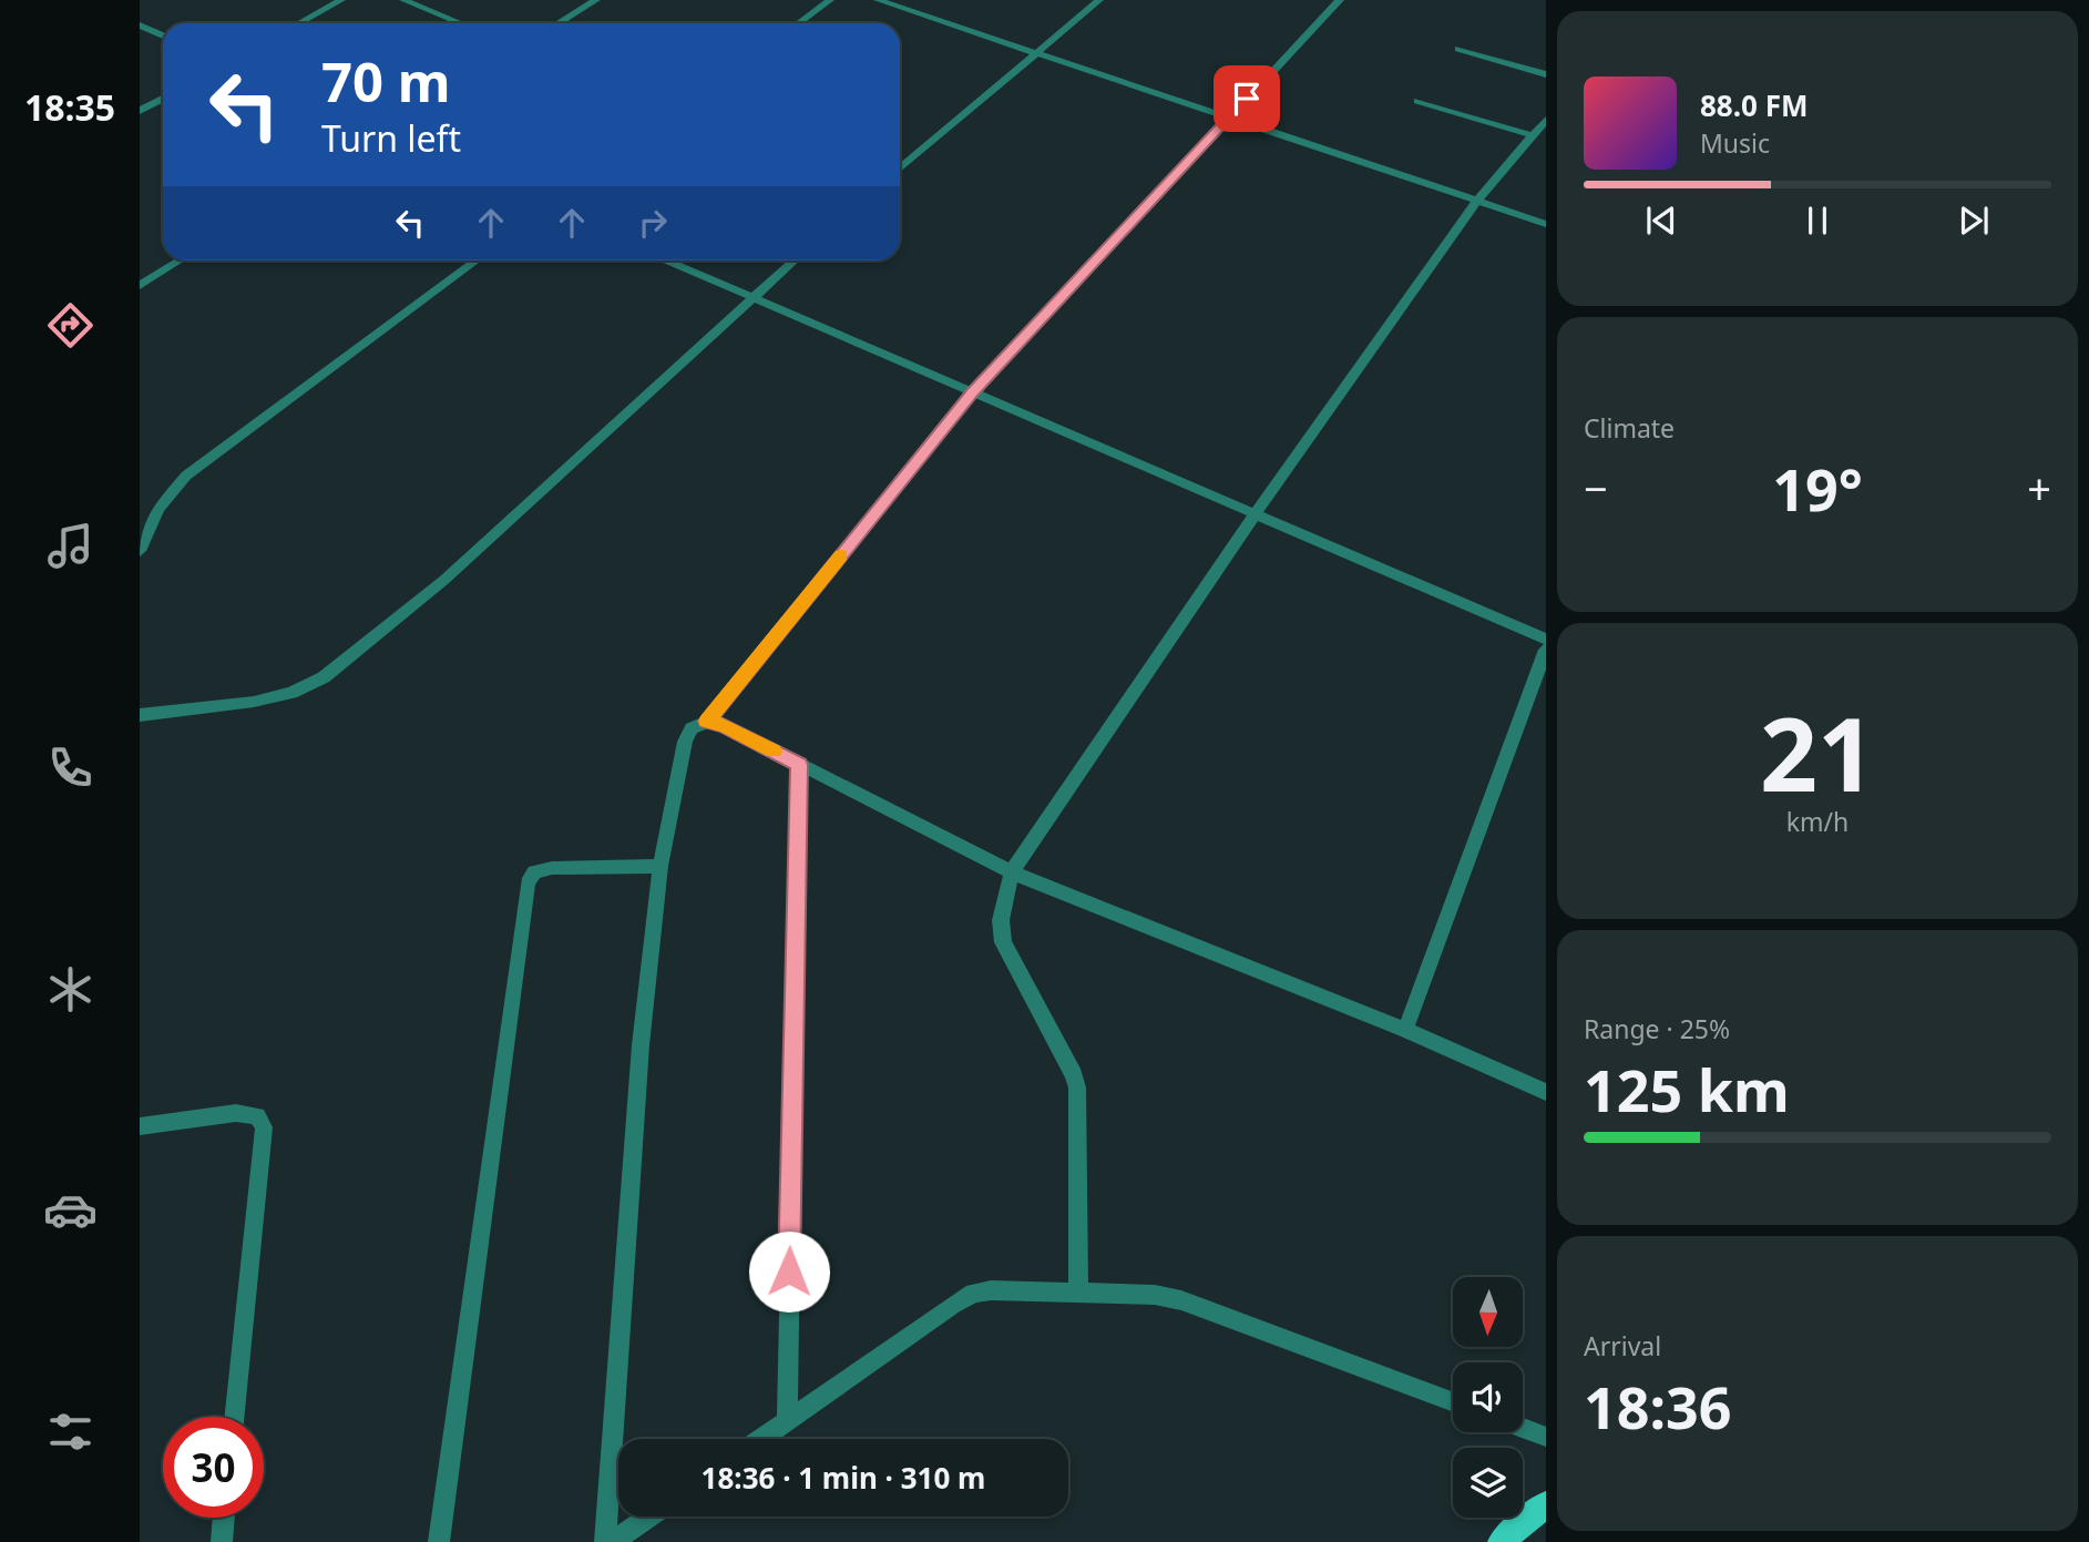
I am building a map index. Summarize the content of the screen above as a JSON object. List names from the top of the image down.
{
  "north": "bottom",
  "page": {
    "tabs": "18:35",
    "turn": ["70 m", "Turn left"],
    "song": ["88.0 FM", "Music"],
    "tile": [
      "Climate",
      ["21", "km/h"],
      ["Range · 25%", "125 km"],
      ["Arrival", "18:36"]
    ],
    "heat": ["−", "19°", "+"],
    "limit": "30",
    "trip": "18:36 · 1 min · 310 m"
  }
}
